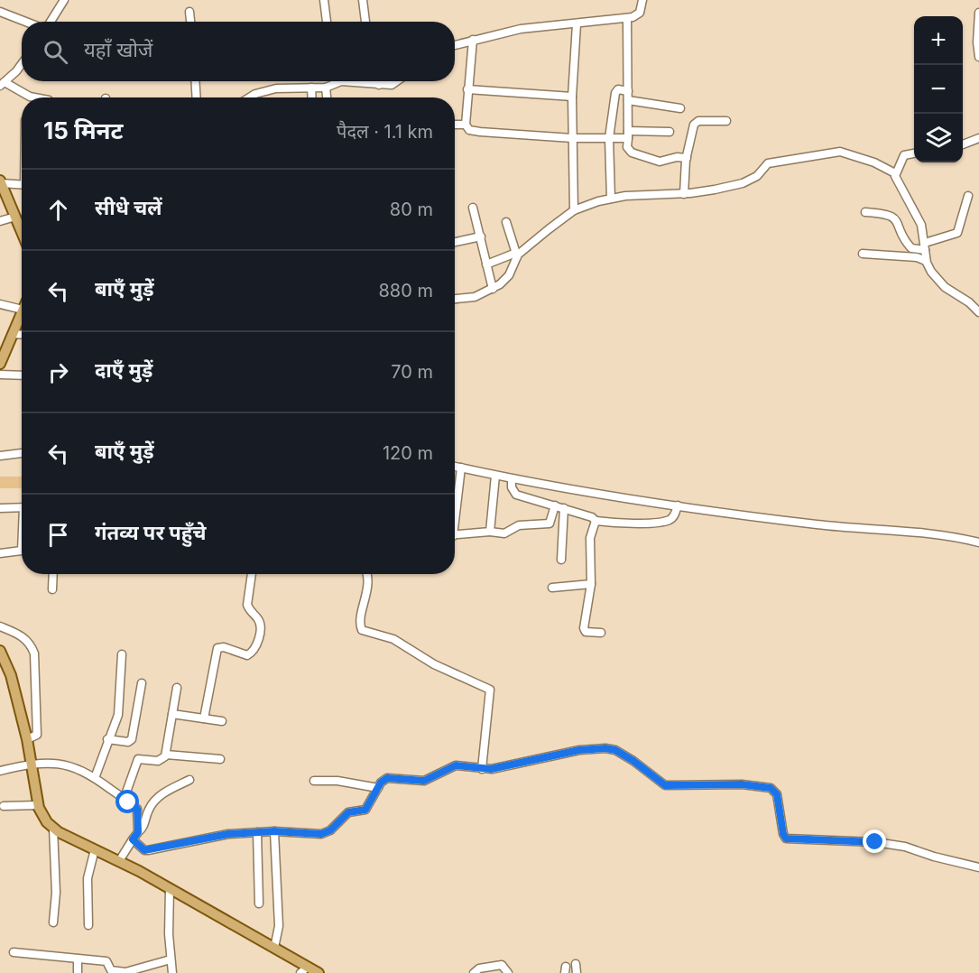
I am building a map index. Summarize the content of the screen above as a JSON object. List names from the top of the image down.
{
  "page": {
    "map_buttons": ["+", "−"],
    "search": "यहाँ खोजें",
    "heading": ["15 मिनट", "पैदल · 1.1 km"],
    "list": [
      ["सीधे चलें", "80 m"],
      ["बाएँ मुड़ें", "880 m"],
      ["दाएँ मुड़ें", "70 m"],
      ["बाएँ मुड़ें", "120 m"],
      "गंतव्य पर पहुँचे"
    ]
  }
}
